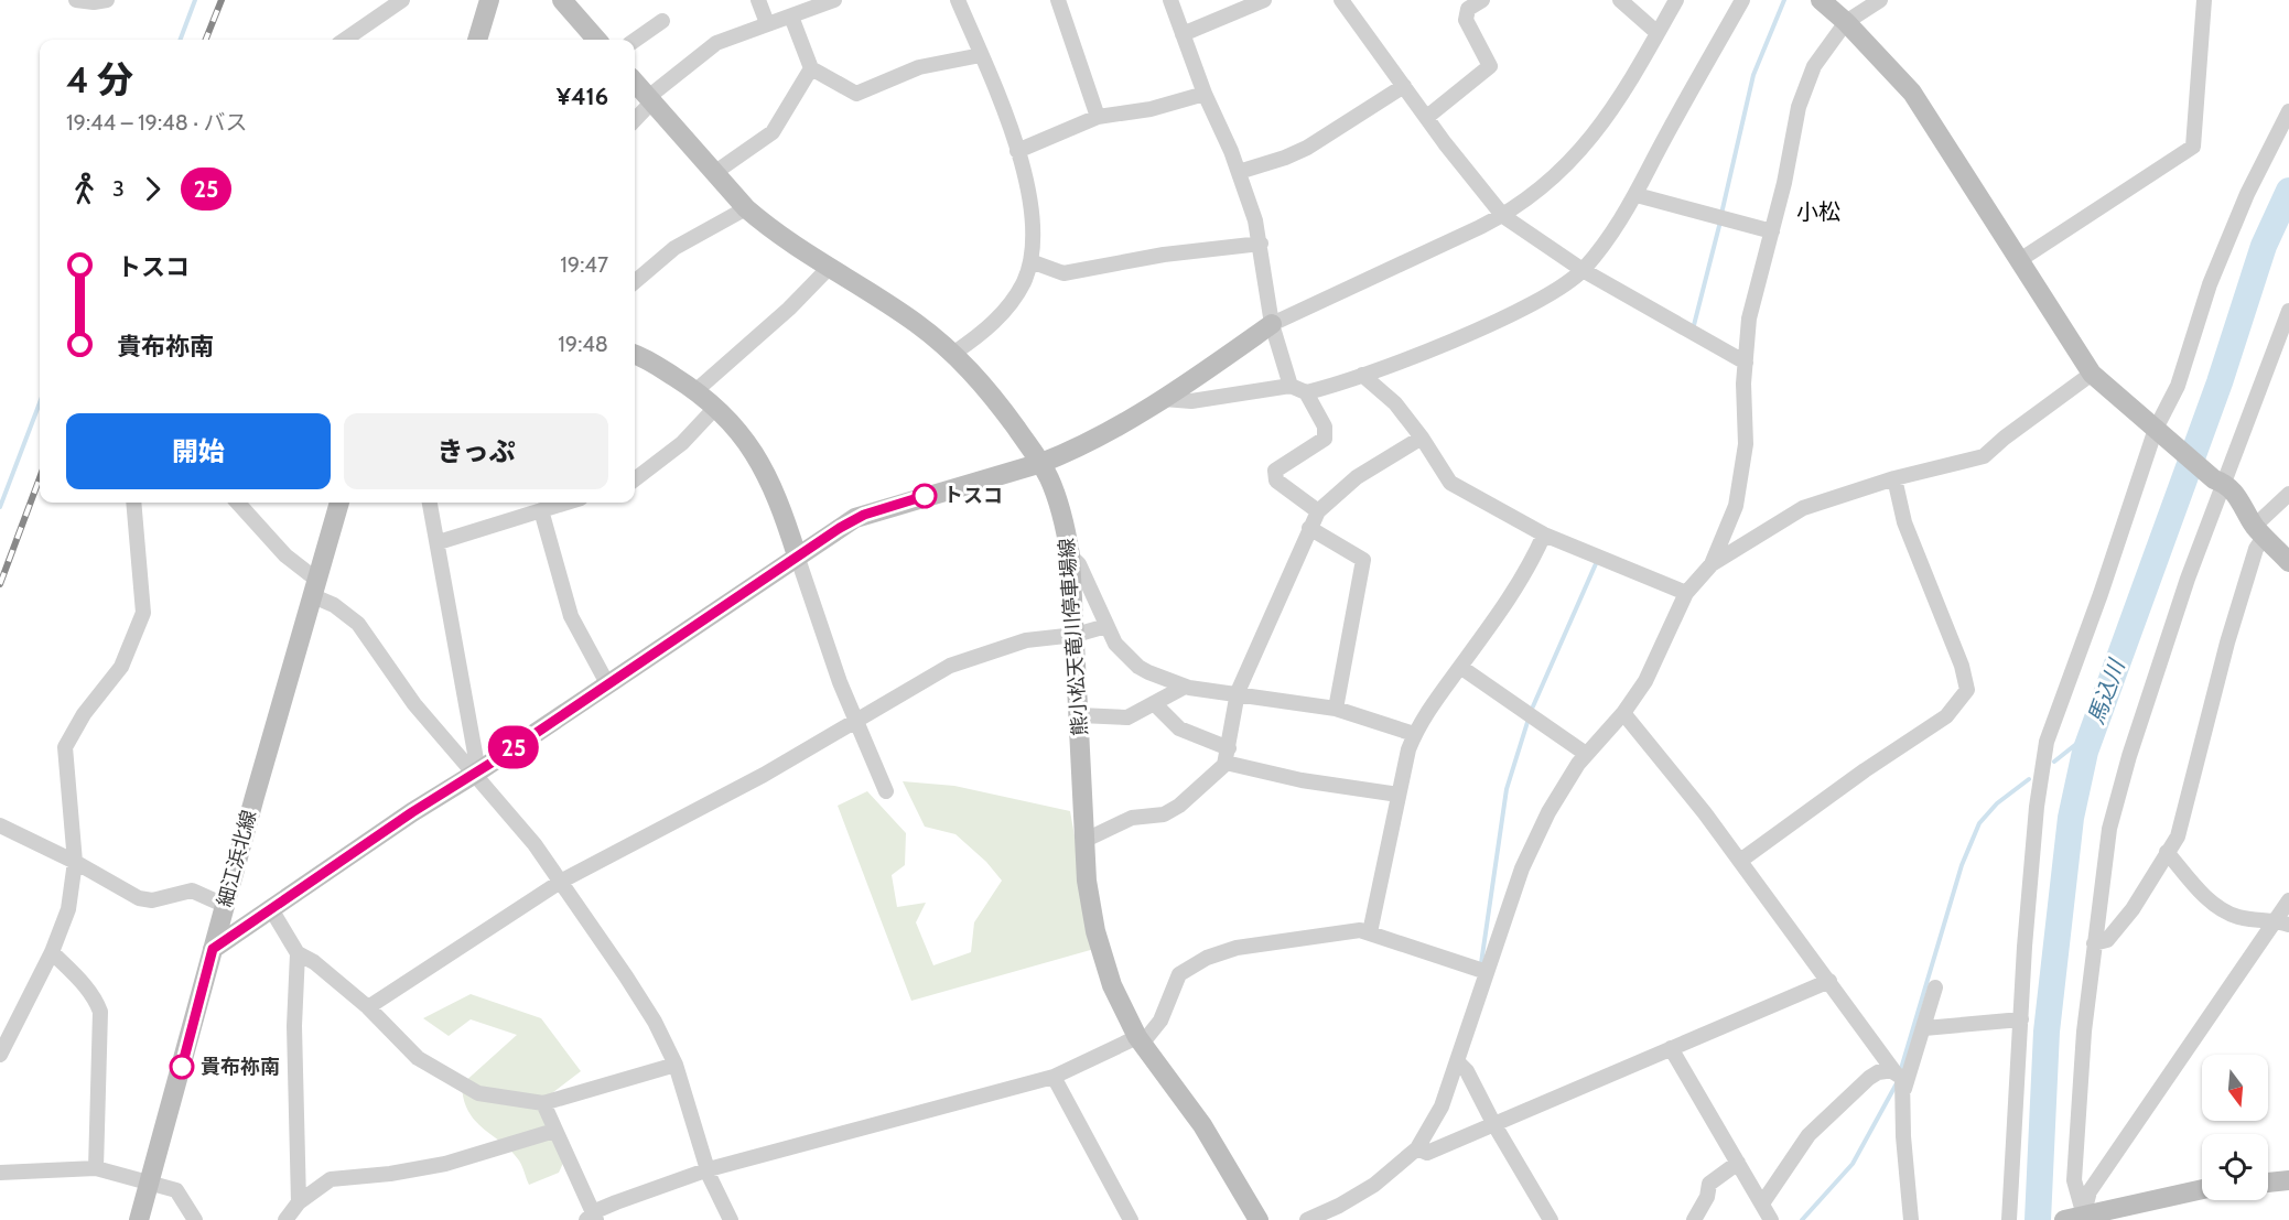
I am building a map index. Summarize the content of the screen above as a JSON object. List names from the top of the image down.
{
  "streets": {
    "main road": ["熊小松天竜川停車場線", "細江浜北線"]
  },
  "districts": ["小松"],
  "water": ["馬込川"],
  "places": ["トスコ", "貴布祢南"],
  "lines": ["bus line 25"],
  "north": "bottom",
  "page": {
    "on_map": "25",
    "heading": ["4 分", "19:44 – 19:48 · バス", "¥416"],
    "legs": ["3", "25"],
    "list": [
      {
        "name": "トスコ",
        "value": "19:47"
      },
      {
        "name": "貴布祢南",
        "value": "19:48"
      }
    ],
    "buttons": ["開始", "きっぷ"]
  }
}
